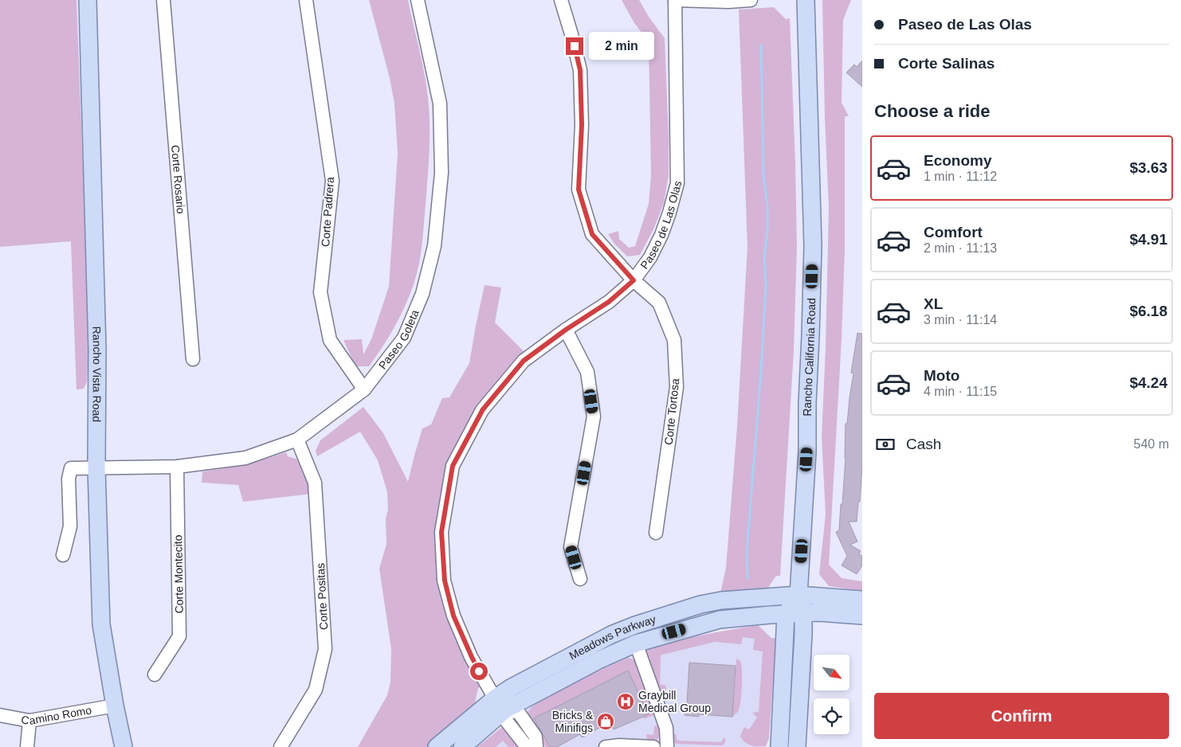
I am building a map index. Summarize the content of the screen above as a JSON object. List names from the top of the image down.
{
  "streets": {
    "main road": ["Rancho California Road", "Rancho Vista Road", "Meadows Parkway"],
    "street": [
      "Corte Rosario",
      "Corte Padrera",
      "Paseo de Las Olas",
      "Paseo Goleta",
      "Corte Tortosa",
      "Corte Montecito",
      "Corte Positas",
      "Camino Romo"
    ]
  },
  "crossings": [
    ["Corte Padrera", "Paseo Goleta"],
    ["Paseo de Las Olas", "Corte Tortosa"],
    ["Paseo de Las Olas", "Meadows Parkway"],
    ["Paseo Goleta", "Rancho Vista Road"],
    ["Paseo Goleta", "Corte Montecito"],
    ["Paseo Goleta", "Corte Positas"],
    ["Rancho California Road", "Meadows Parkway"],
    ["Rancho Vista Road", "Camino Romo"]
  ],
  "places": {
    "hospital": ["Graybill Medical Group"],
    "shop": ["Bricks & Minifigs"]
  },
  "north": "bottom right",
  "page": {
    "banner": ["Paseo de Las Olas", "Corte Salinas"],
    "bubble": "2 min",
    "heading": "Choose a ride",
    "list": [
      {
        "name": "Economy",
        "note": "1 min · 11:12",
        "value": "$3.63"
      },
      {
        "name": "Comfort",
        "note": "2 min · 11:13",
        "value": "$4.91"
      },
      {
        "name": "XL",
        "note": "3 min · 11:14",
        "value": "$6.18"
      },
      {
        "name": "Moto",
        "note": "4 min · 11:15",
        "value": "$4.24"
      }
    ],
    "pay": ["Cash", "540 m"],
    "buttons": "Confirm"
  }
}
